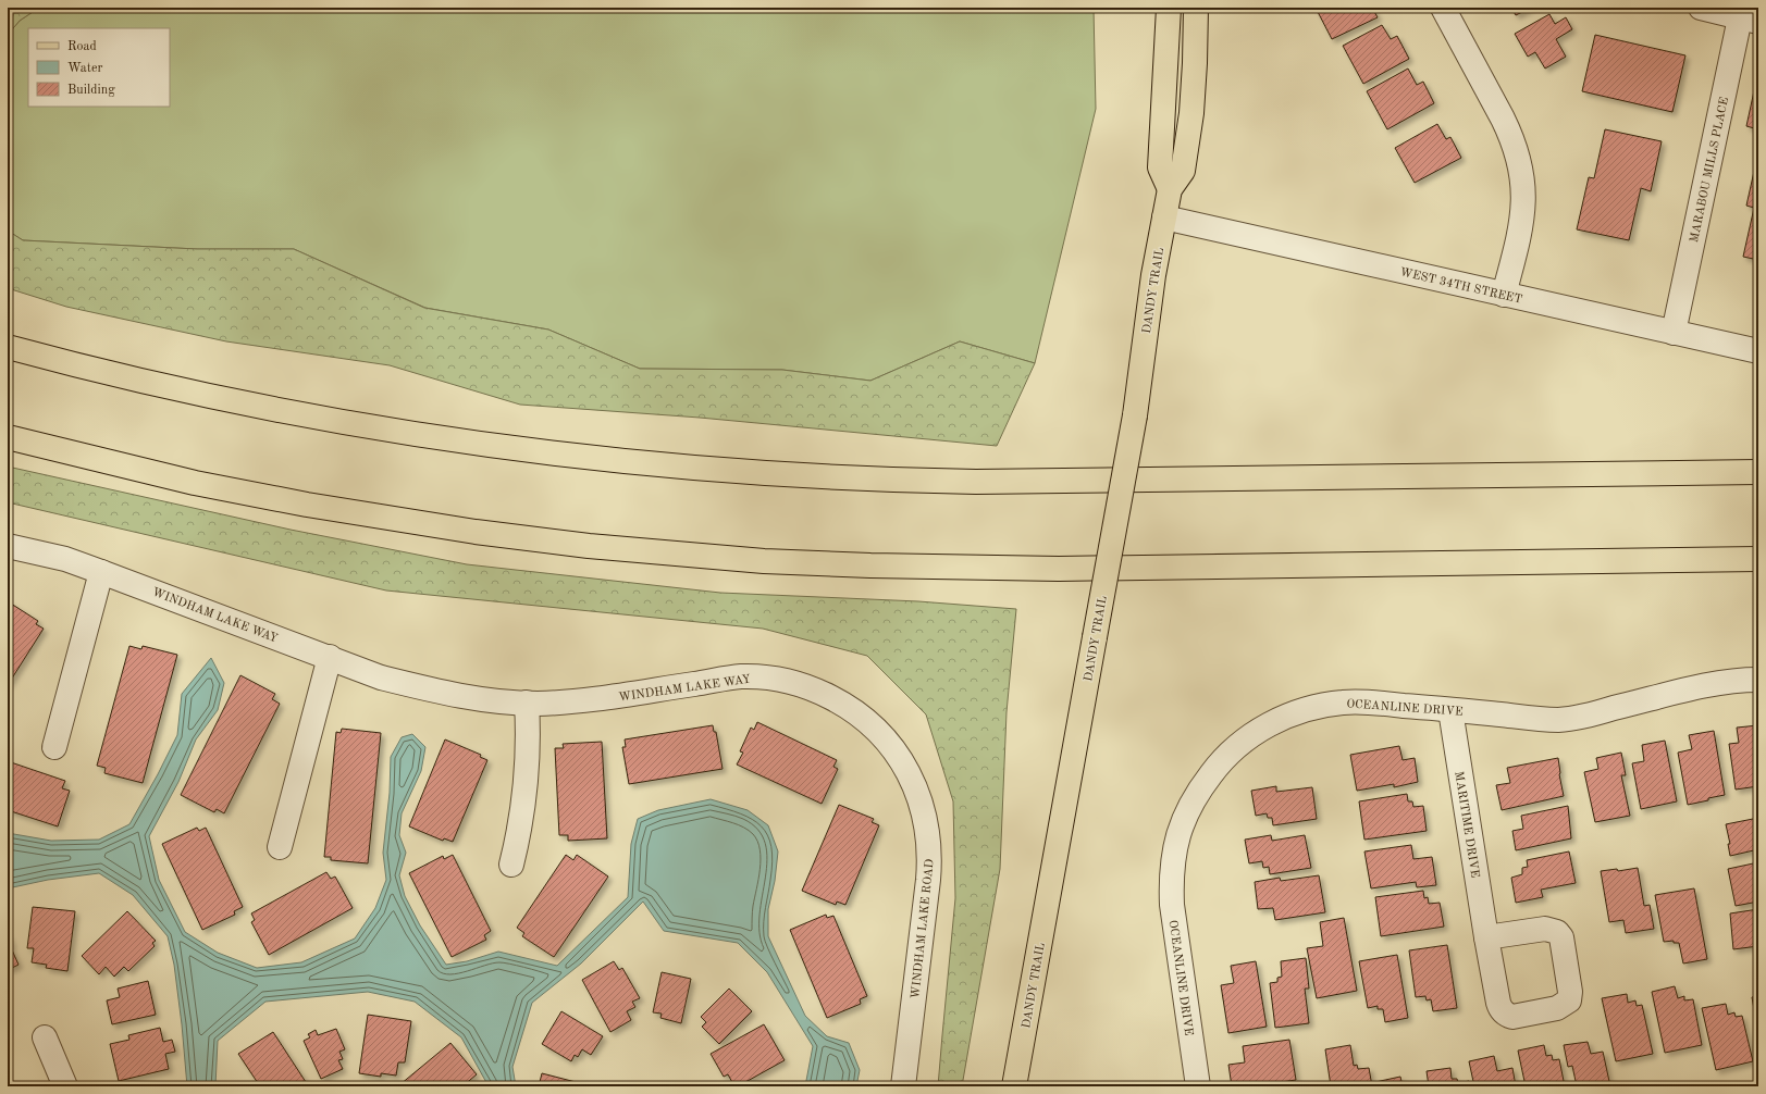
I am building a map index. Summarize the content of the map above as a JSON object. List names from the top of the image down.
{
  "streets": {
    "main road": ["DANDY TRAIL"],
    "street": [
      "MARABOU MILLS PLACE",
      "WEST 34TH STREET",
      "WINDHAM LAKE WAY",
      "OCEANLINE DRIVE",
      "MARITIME DRIVE",
      "WINDHAM LAKE ROAD"
    ]
  },
  "crossings": [
    ["MARABOU MILLS PLACE", "WEST 34TH STREET"],
    ["WEST 34TH STREET", "DANDY TRAIL"],
    ["WINDHAM LAKE WAY", "WINDHAM LAKE ROAD"],
    ["OCEANLINE DRIVE", "MARITIME DRIVE"]
  ],
  "legend": ["Road", "Water", "Building"]
}
